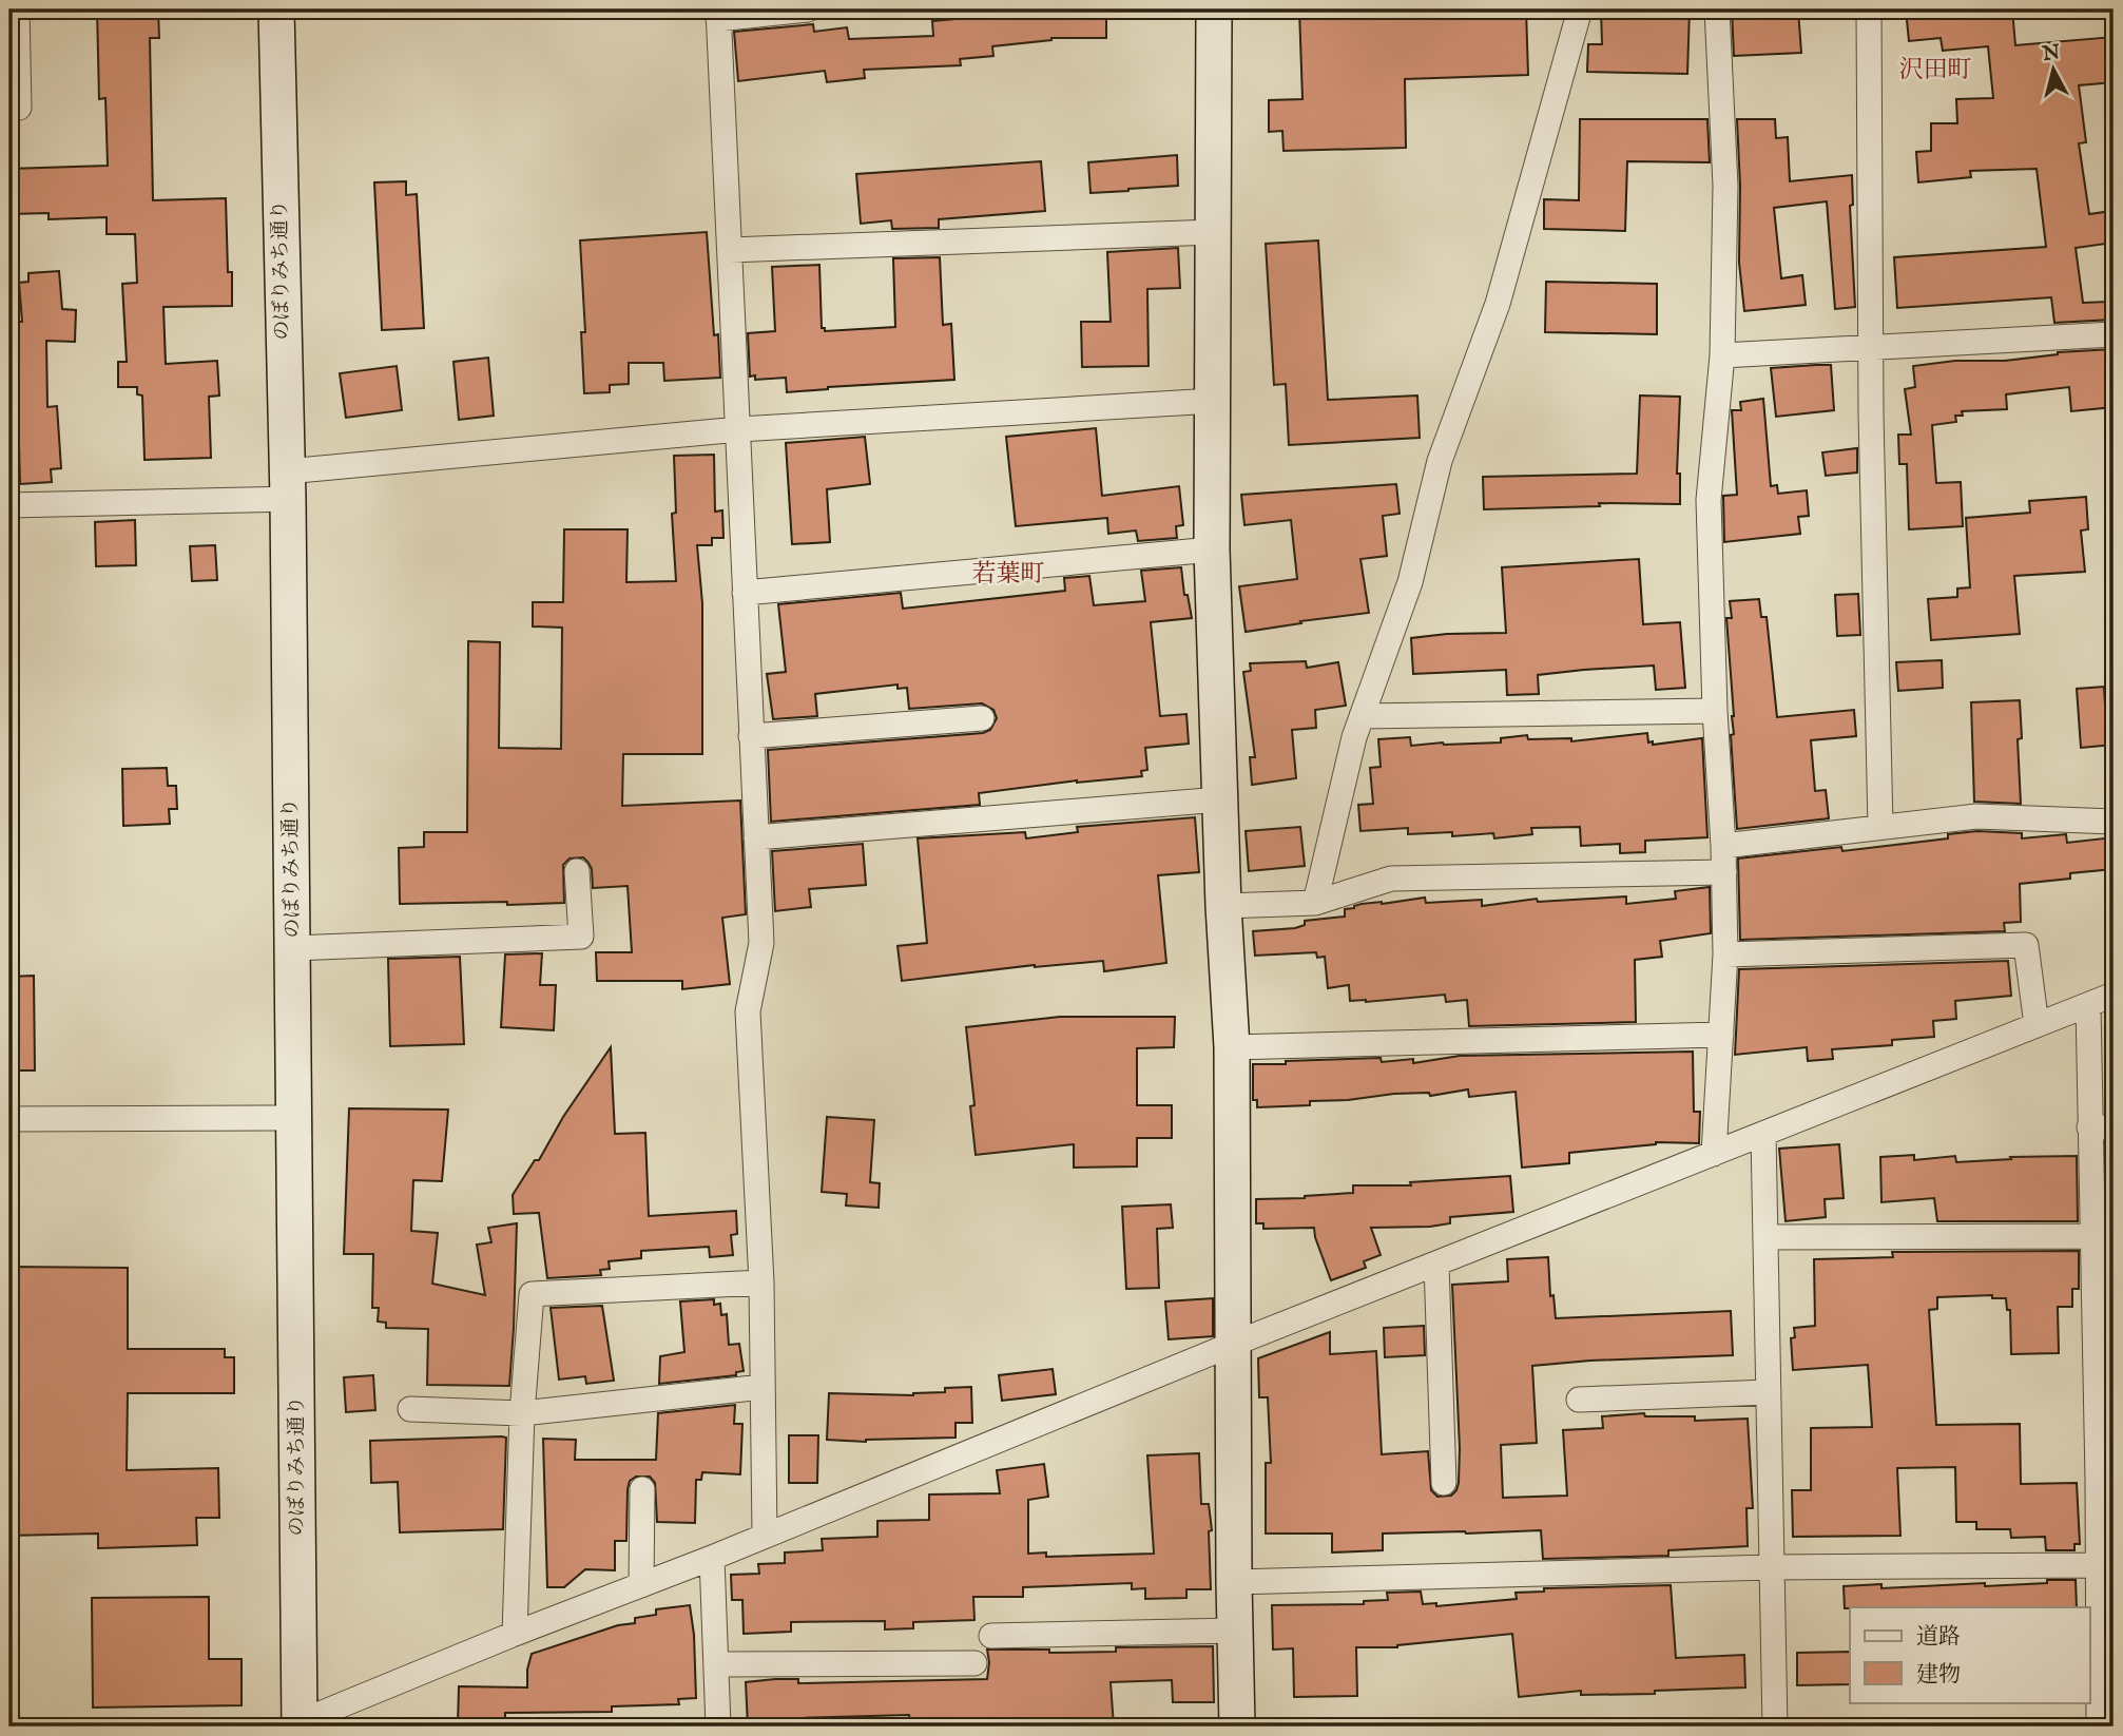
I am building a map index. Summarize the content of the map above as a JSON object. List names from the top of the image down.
{
  "streets": {
    "street": ["のぼりみち通り"]
  },
  "districts": ["沢田町", "若葉町"],
  "legend": ["道路", "建物"],
  "north": "top"
}
